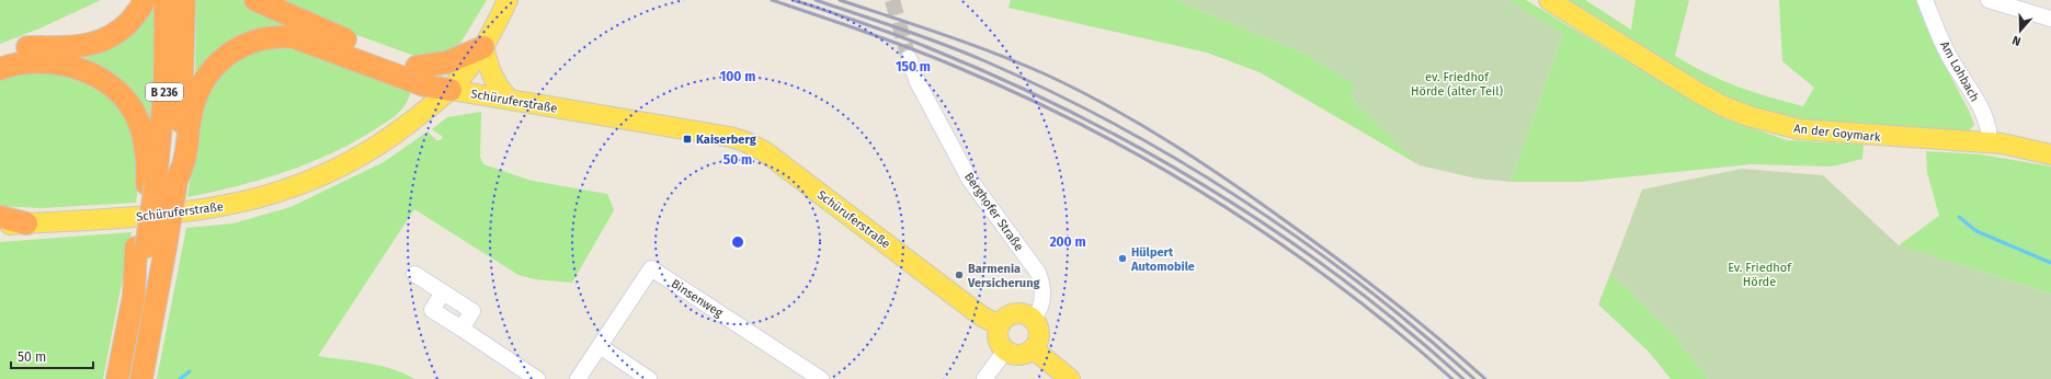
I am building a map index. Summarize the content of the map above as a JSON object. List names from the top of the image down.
{
  "streets": {
    "highway": ["B 236"],
    "main road": ["Schüruferstraße", "An der Goymark"],
    "street": ["Am Lohbach", "Berghofer Straße", "Binsenweg"]
  },
  "crossings": [
    ["Am Lohbach", "An der Goymark"],
    ["Schüruferstraße", "Berghofer Straße"]
  ],
  "parks": ["ev. Friedhof Hörde (alter Teil)", "Ev. Friedhof Hörde"],
  "places": {
    "transit": ["Kaiserberg"],
    "other": ["Hülpert Automobile", "Barmenia Versicherung"]
  },
  "scale_bar": "50 m",
  "north": "bottom",
  "rings": [
    "150 m",
    "100 m",
    "50 m",
    "200 m"
  ]
}
